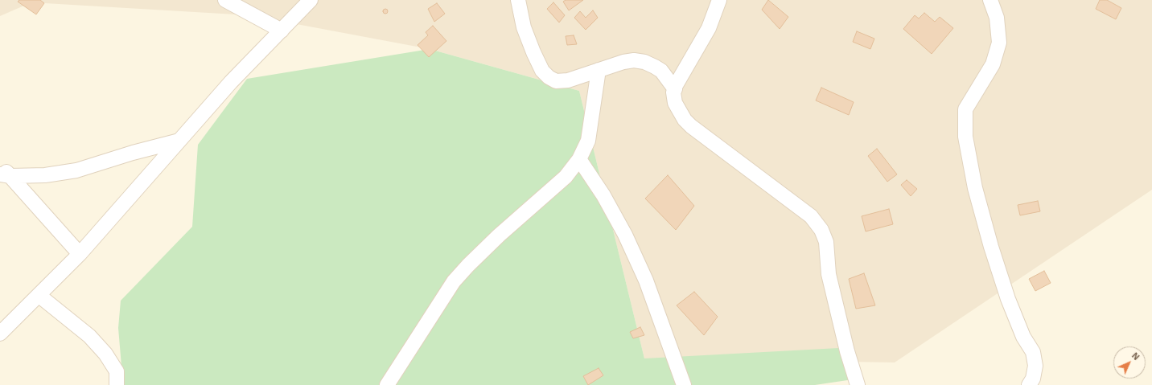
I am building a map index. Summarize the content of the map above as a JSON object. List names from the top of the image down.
{
  "north": "top right"
}
